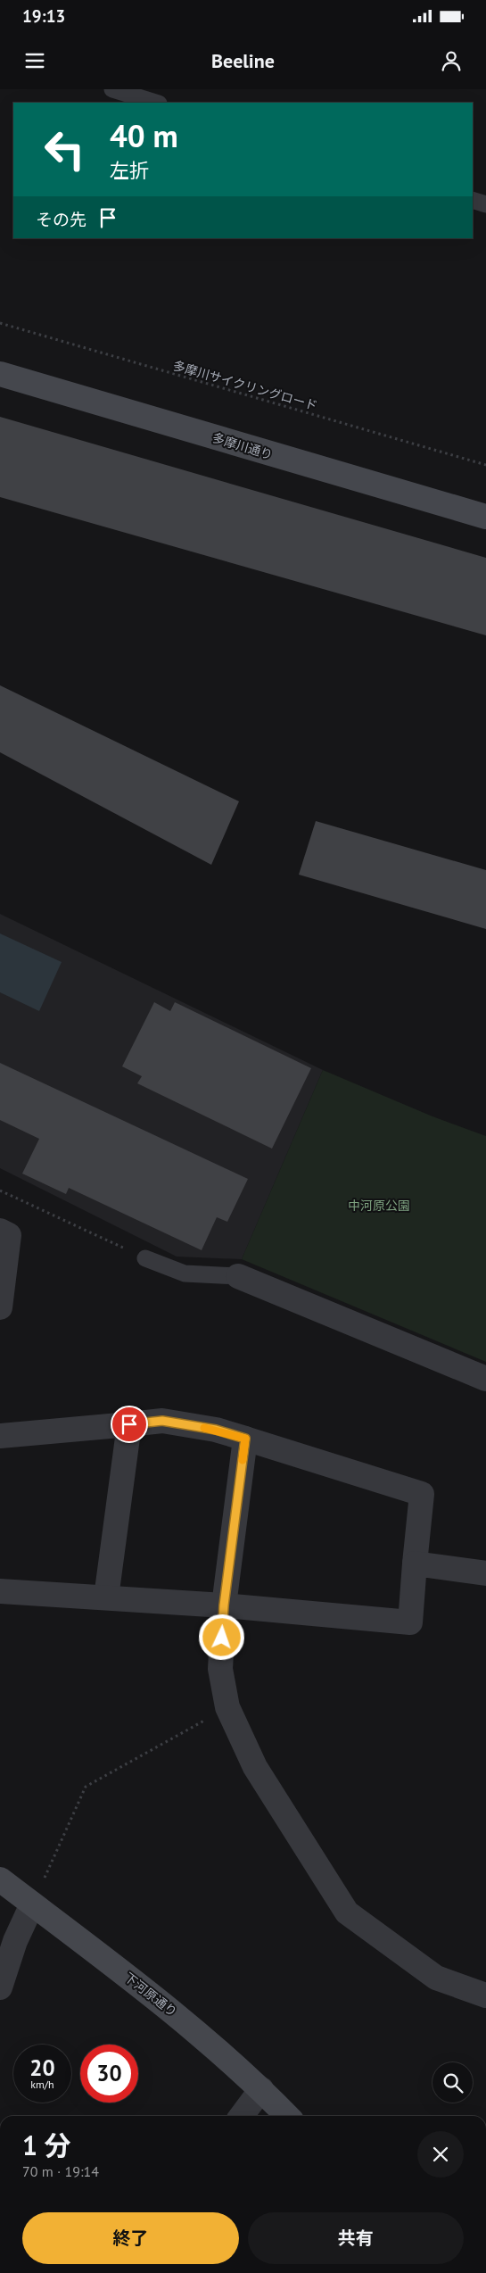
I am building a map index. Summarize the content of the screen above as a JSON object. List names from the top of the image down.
{
  "streets": {
    "street": ["多摩川通り", "下河原通り"],
    "path": ["多摩川サイクリングロード"]
  },
  "parks": ["中河原公園"],
  "page": {
    "status": "19:13",
    "header": "Beeline",
    "turn": ["40 m", "左折"],
    "then": "その先",
    "speed": "20 km/h",
    "limit": "30",
    "heading": ["1 分", "70 m · 19:14"],
    "buttons": ["終了", "共有"]
  }
}
